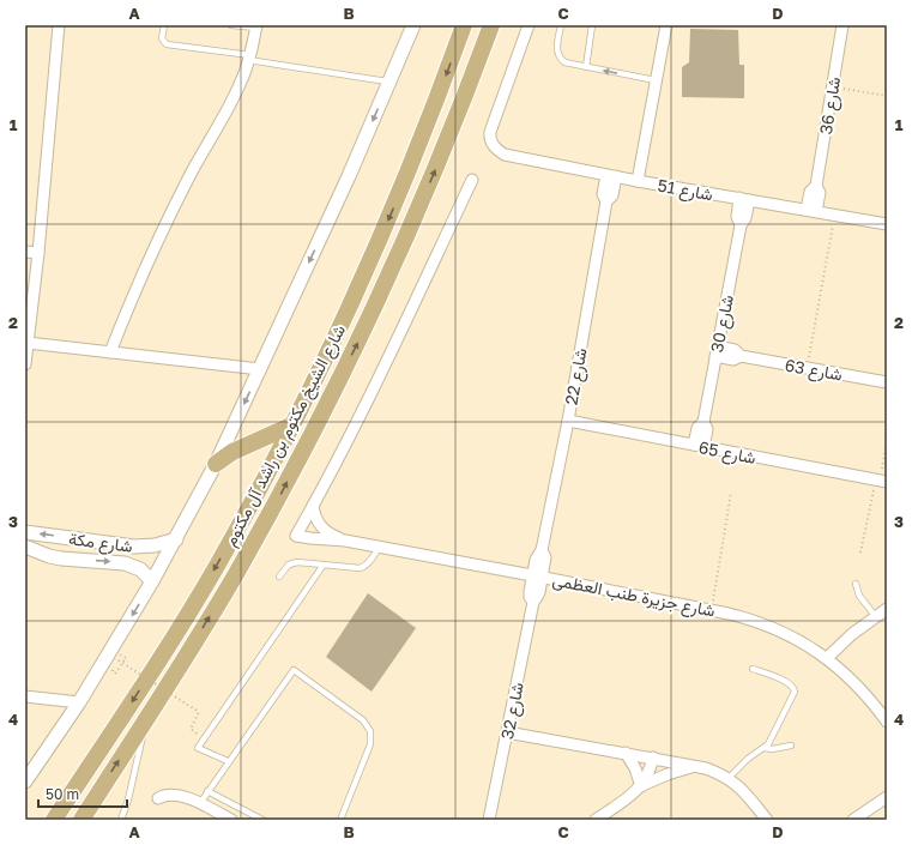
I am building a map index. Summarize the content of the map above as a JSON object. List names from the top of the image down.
{
  "streets": {
    "main road": ["شارع الشيخ مكتوم بن راشد آل مكتوم"],
    "street": [
      "شارع 36",
      "شارع 51",
      "شارع 30",
      "شارع 63",
      "شارع 22",
      "شارع 65",
      "شارع مكة",
      "شارع جزيرة طنب العظمى",
      "شارع 32"
    ]
  },
  "crossings": [
    ["شارع 36", "شارع 51"],
    ["شارع 51", "شارع 30"],
    ["شارع 51", "شارع 22"],
    ["شارع 30", "شارع 63"],
    ["شارع 30", "شارع 65"],
    ["شارع 22", "شارع 65"],
    ["شارع 22", "شارع جزيرة طنب العظمى"],
    ["شارع 22", "شارع 32"],
    ["شارع جزيرة طنب العظمى", "شارع 32"]
  ],
  "scale_bar": "50 m",
  "grid": {
    "columns": [
      "A",
      "B",
      "C",
      "D"
    ],
    "rows": [
      "1",
      "2",
      "3",
      "4"
    ]
  }
}
